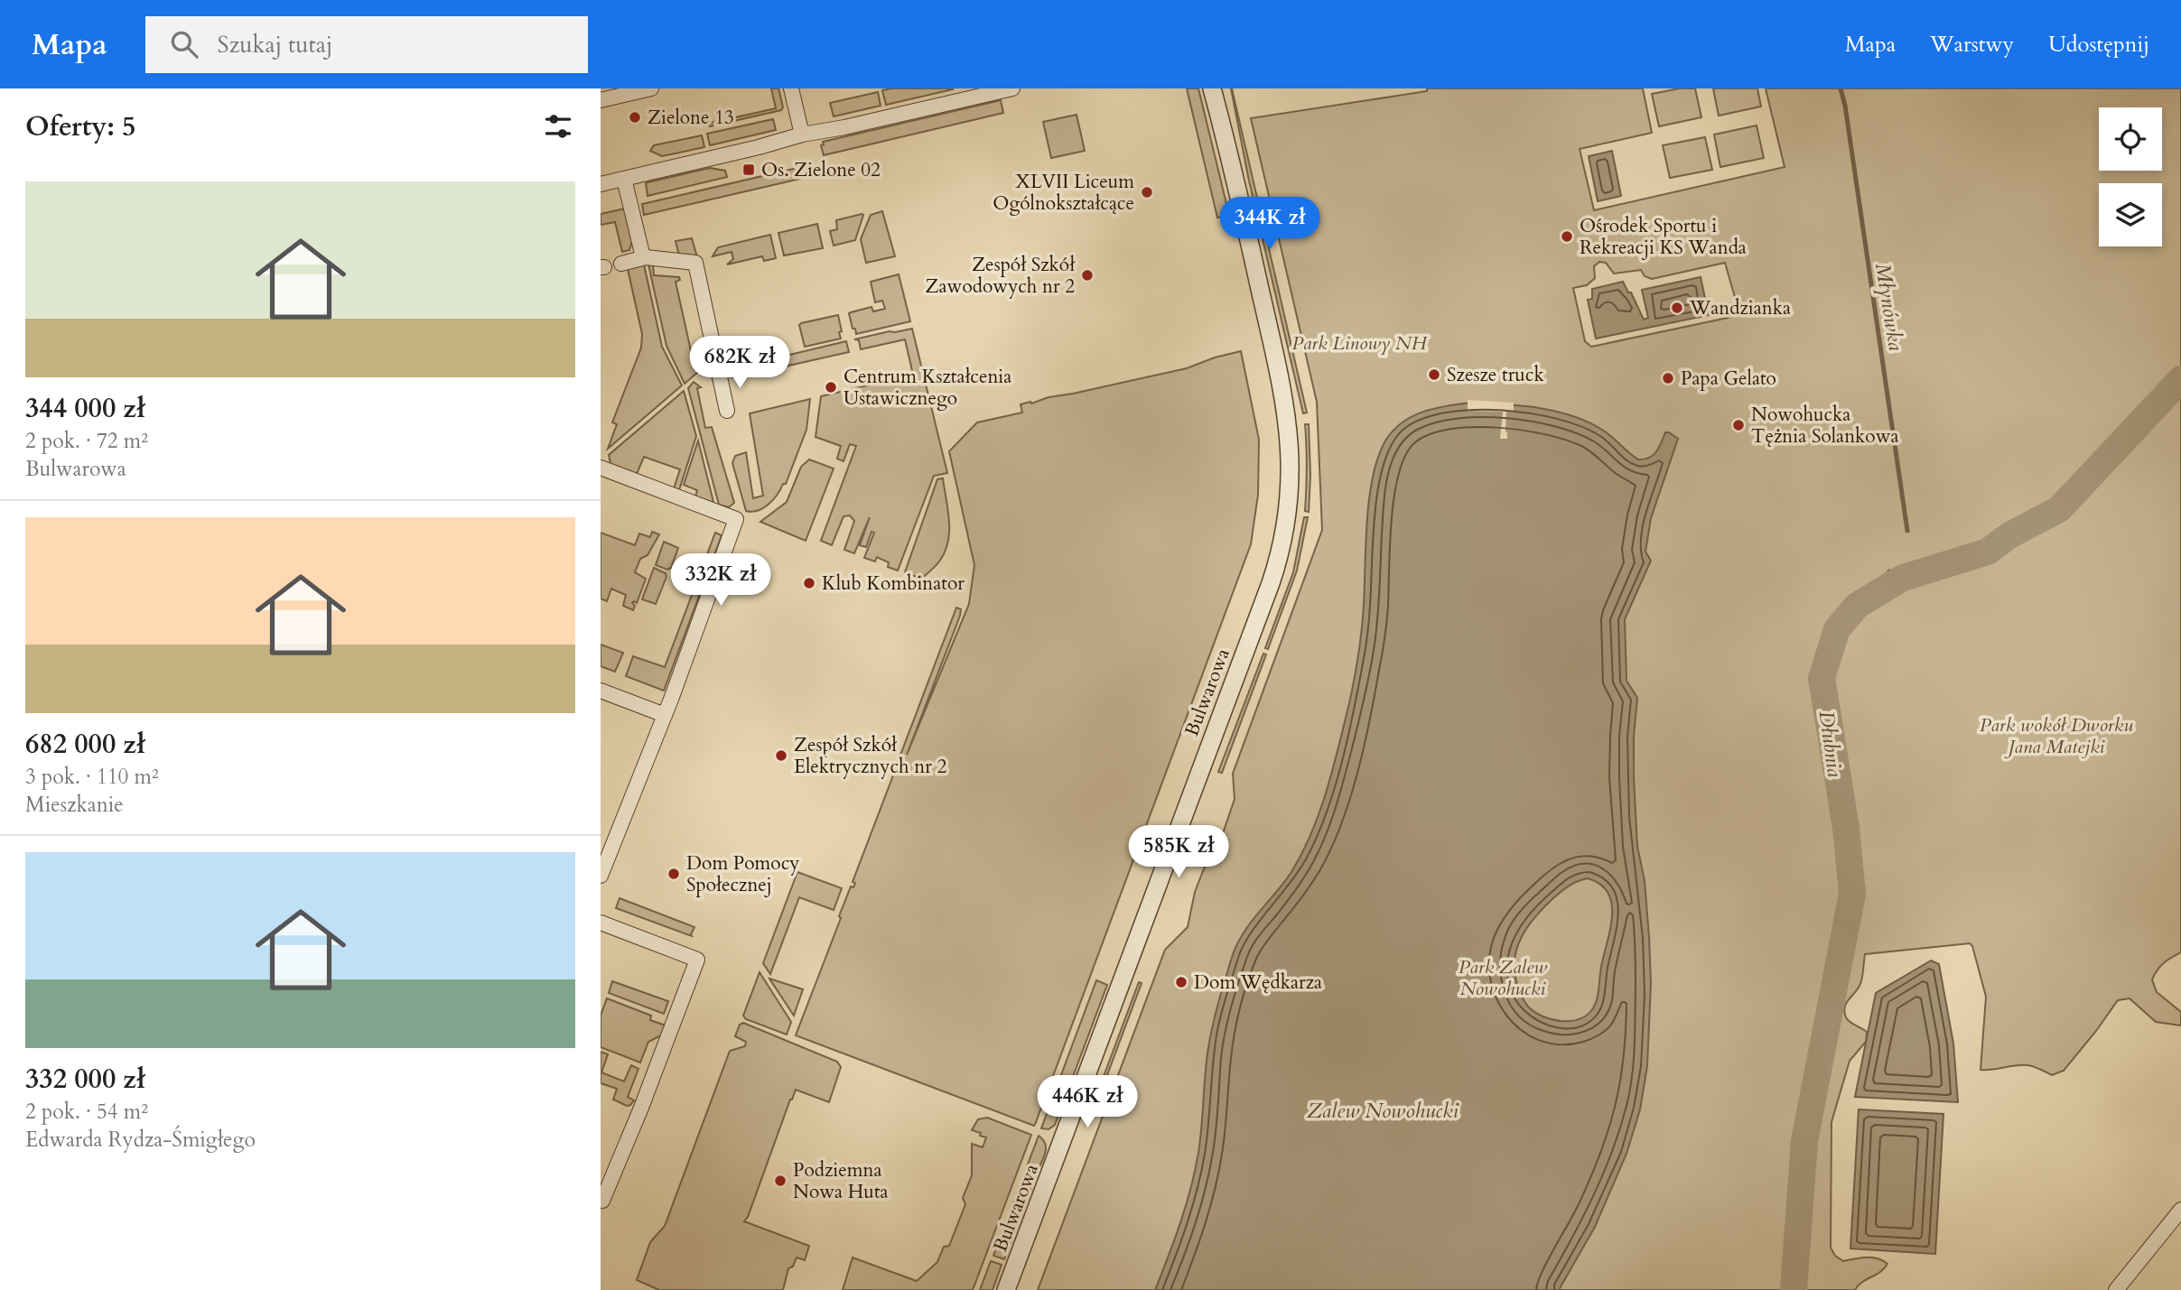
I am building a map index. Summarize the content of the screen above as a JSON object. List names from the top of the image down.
{
  "streets": {
    "street": ["Bulwarowa"]
  },
  "water": ["Młynówka", "Dłubnia", "Zalew Nowohucki"],
  "parks": ["Park Linowy NH", "Park wokół Dworku Jana Matejki", "Park Zalew Nowohucki"],
  "places": {
    "other": [
      "Zielone 13",
      "XLVII Liceum Ogólnokształcące",
      "Ośrodek Sportu i Rekreacji KS Wanda",
      "Zespół Szkół Zawodowych nr 2",
      "Wandzianka",
      "Szesze truck",
      "Papa Gelato",
      "Centrum Kształcenia Ustawicznego",
      "Nowohucka Tężnia Solankowa",
      "Klub Kombinator",
      "Zespół Szkół Elektrycznych nr 2",
      "Dom Pomocy Społecznej",
      "Dom Wędkarza",
      "Podziemna Nowa Huta"
    ],
    "transit": ["Os. Zielone 02"]
  },
  "page": {
    "header": "Mapa",
    "search": "Szukaj tutaj",
    "nav": ["Mapa", "Warstwy", "Udostępnij"],
    "heading": "Oferty: 5",
    "list": [
      {
        "name": "344 000 zł",
        "note": "2 pok. · 72 m² · Bulwarowa"
      },
      {
        "name": "682 000 zł",
        "note": "3 pok. · 110 m² · Mieszkanie"
      },
      {
        "name": "332 000 zł",
        "note": "2 pok. · 54 m² · Edwarda Rydza-Śmigłego"
      }
    ],
    "price": [
      "344K zł",
      "682K zł",
      "332K zł",
      "585K zł",
      "446K zł"
    ]
  }
}
